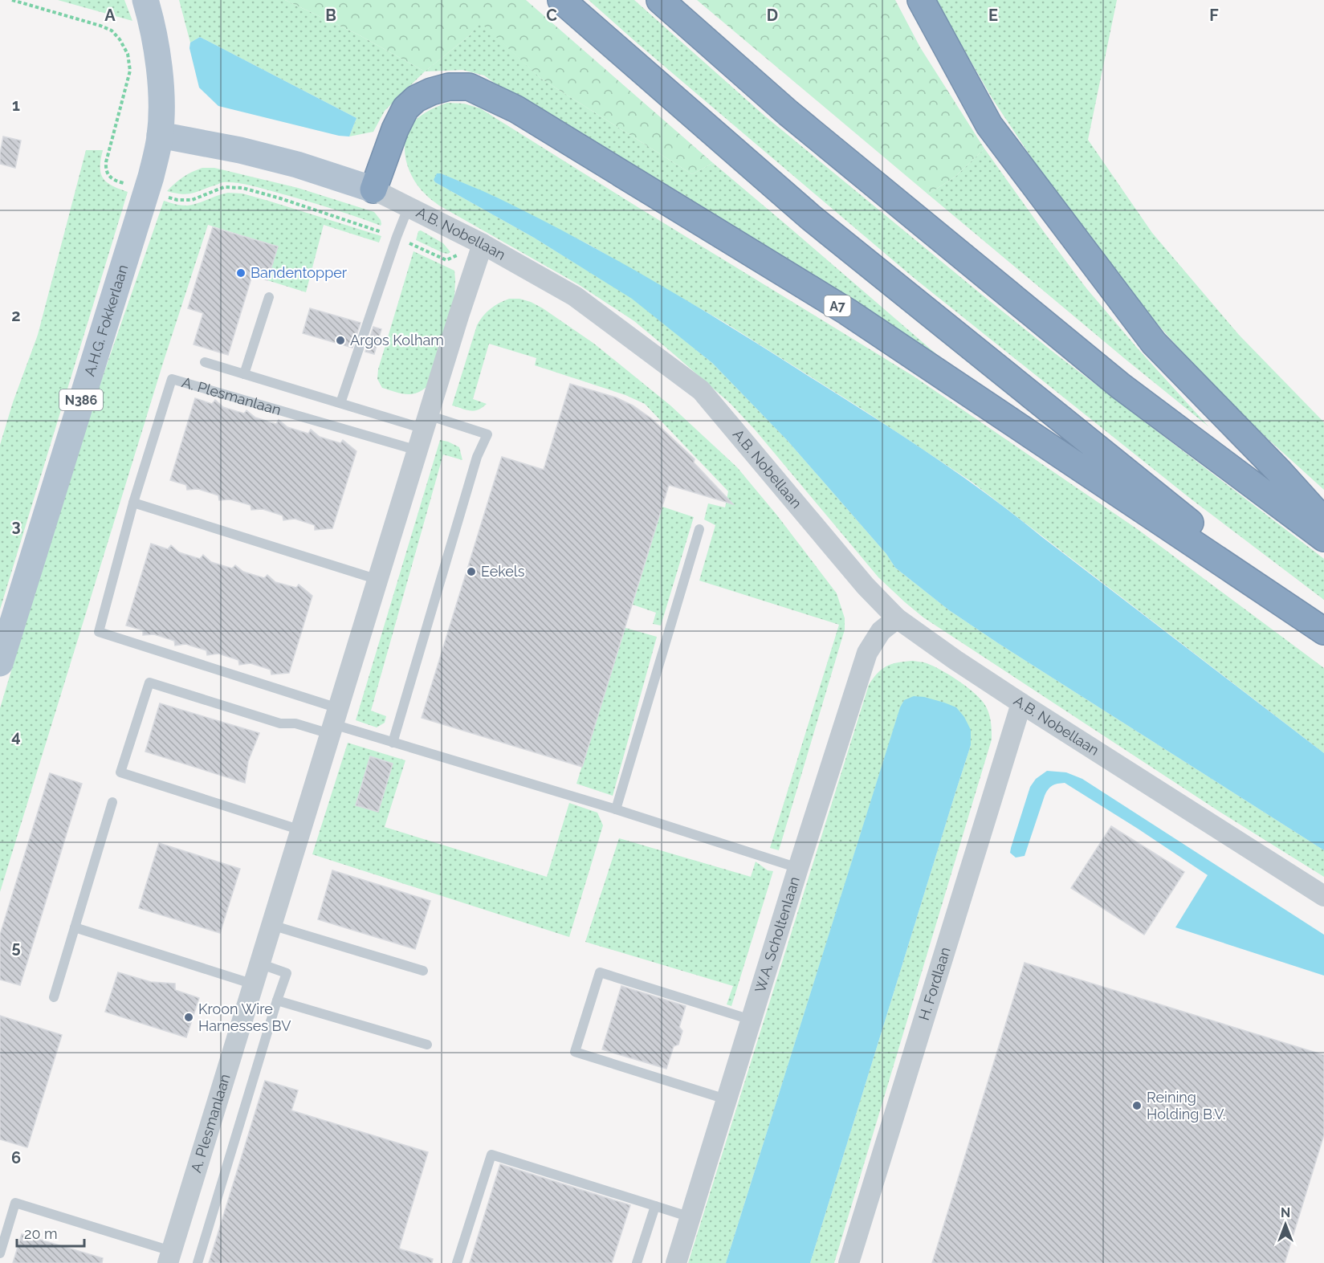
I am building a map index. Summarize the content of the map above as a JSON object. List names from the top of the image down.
{
  "streets": {
    "highway": ["A7"],
    "main road": ["A.B. Nobellaan", "A.H.G. Fokkerlaan", "N386"],
    "street": ["A. Plesmanlaan", "W.A. Scholtenlaan", "H. Fordlaan"]
  },
  "crossings": [
    ["A.B. Nobellaan", "A7"],
    ["A.B. Nobellaan", "A.H.G. Fokkerlaan"],
    ["A.B. Nobellaan", "A. Plesmanlaan"],
    ["A.B. Nobellaan", "W.A. Scholtenlaan"],
    ["A.B. Nobellaan", "H. Fordlaan"]
  ],
  "places": [
    "Bandentopper",
    "Argos Kolham",
    "Eekels",
    "Kroon Wire Harnesses BV",
    "Reining Holding B.V."
  ],
  "scale_bar": "20 m",
  "north": "top",
  "grid": {
    "columns": [
      "A",
      "B",
      "C",
      "D",
      "E",
      "F"
    ],
    "rows": [
      "1",
      "2",
      "3",
      "4",
      "5",
      "6"
    ]
  }
}
